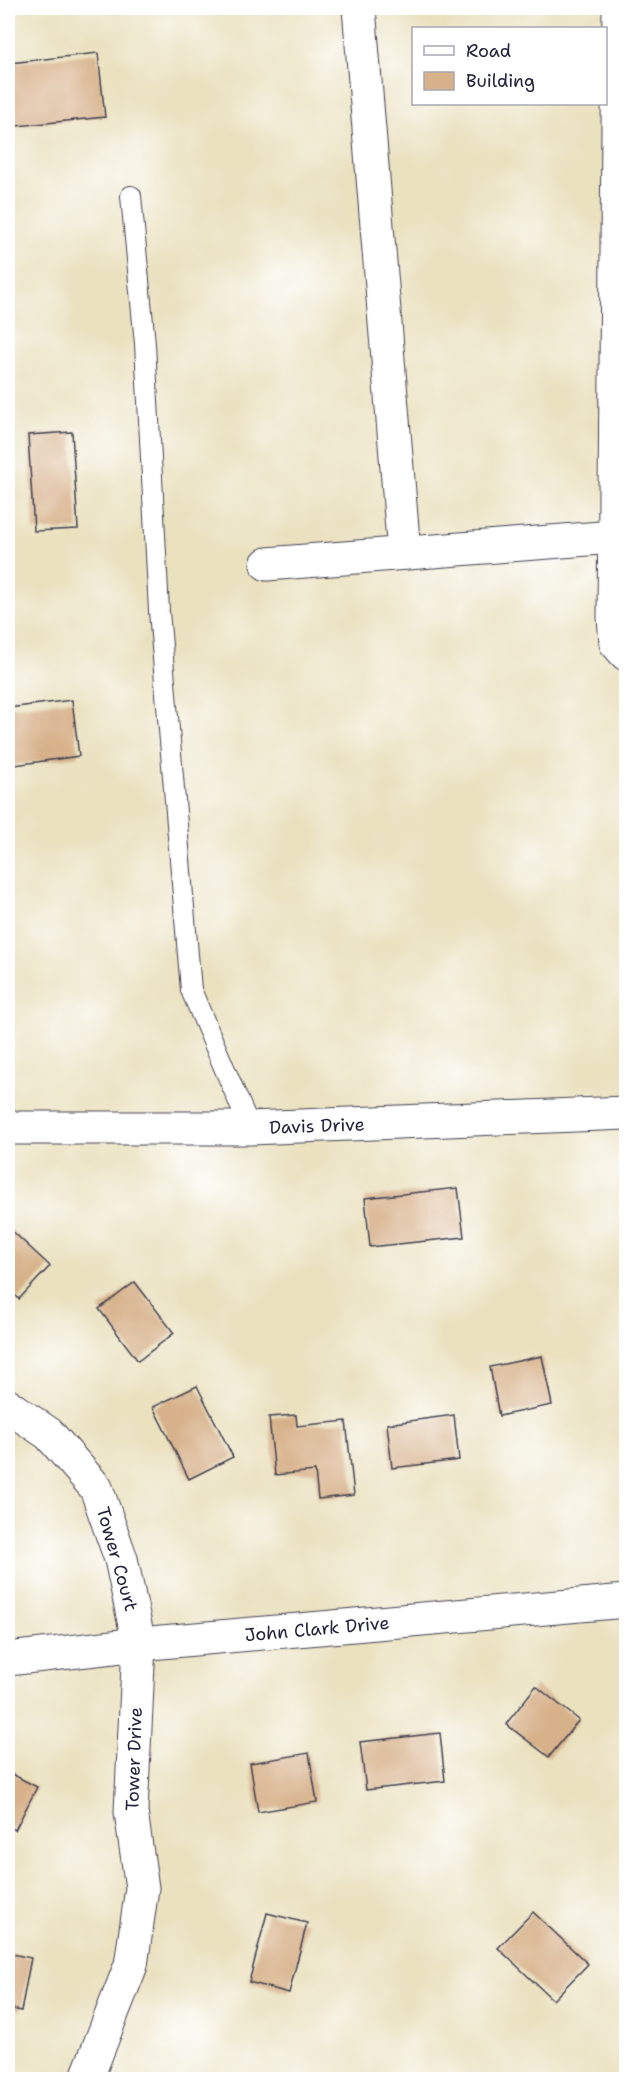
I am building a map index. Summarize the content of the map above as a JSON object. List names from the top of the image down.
{
  "streets": {
    "street": [
      "Davis Drive",
      "Tower Court",
      "John Clark Drive",
      "Tower Drive"
    ]
  },
  "crossings": [
    ["Tower Court", "John Clark Drive"],
    ["Tower Court", "Tower Drive"],
    ["John Clark Drive", "Tower Drive"]
  ],
  "legend": ["Road", "Building"]
}
